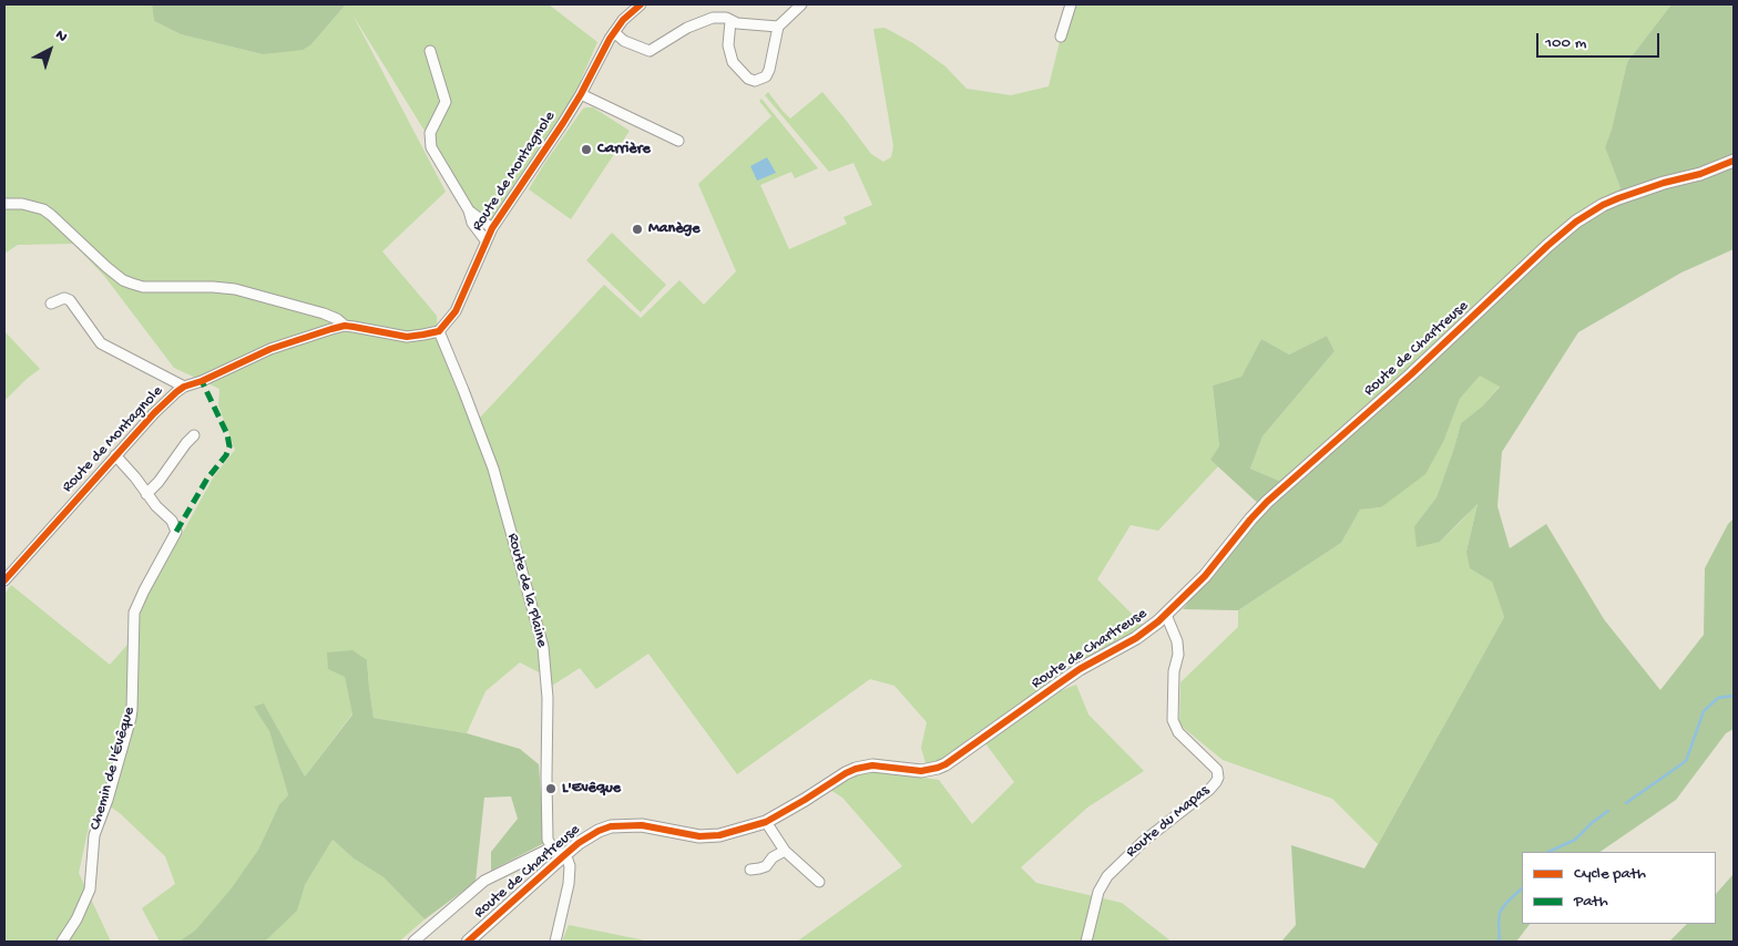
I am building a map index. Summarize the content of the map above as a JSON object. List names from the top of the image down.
{
  "streets": {
    "main road": ["Route de Chartreuse"],
    "street": [
      "Route de Montagnole",
      "Route de la Plaine",
      "Chemin de l'Évêque",
      "Route du Mapas"
    ]
  },
  "crossings": [
    ["Route de Montagnole", "Route de la Plaine"],
    ["Route de Chartreuse", "Route de la Plaine"],
    ["Route de Chartreuse", "Route du Mapas"]
  ],
  "places": ["Carrière", "Manège", "L'Evêque"],
  "legend": ["Cycle path", "Path"],
  "scale_bar": "100 m",
  "north": "top right"
}
